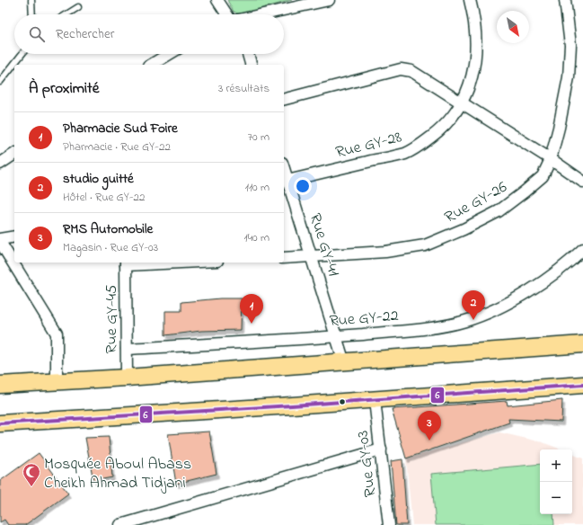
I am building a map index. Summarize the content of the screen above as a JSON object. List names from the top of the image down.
{
  "streets": {
    "street": [
      "Rue GY-28",
      "Rue GY-26",
      "Rue GY-41",
      "Rue GY-22",
      "Rue GY-45",
      "Rue GY-03"
    ]
  },
  "crossings": [
    ["Rue GY-28", "Rue GY-41"],
    ["Rue GY-26", "Rue GY-41"],
    ["Rue GY-41", "Rue GY-22"],
    ["Rue GY-22", "Rue GY-45"]
  ],
  "places": {
    "mosque": ["Mosquée Aboul Abass Cheikh Ahmad Tidjani"]
  },
  "lines": ["transit line 6"],
  "north": "bottom right",
  "page": {
    "search": "Rechercher",
    "heading": ["À proximité", "3 résultats"],
    "list": [
      {
        "mark": "1",
        "name": "Pharmacie Sud Foire",
        "note": "Pharmacie · Rue GY-22",
        "value": "70 m"
      },
      {
        "mark": "2",
        "name": "studio guitté",
        "note": "Hôtel · Rue GY-22",
        "value": "110 m"
      },
      {
        "mark": "3",
        "name": "RMS Automobile",
        "note": "Magasin · Rue GY-03",
        "value": "140 m"
      }
    ],
    "pins": ["2", "1", "3"],
    "map_buttons": ["+", "−"]
  }
}
